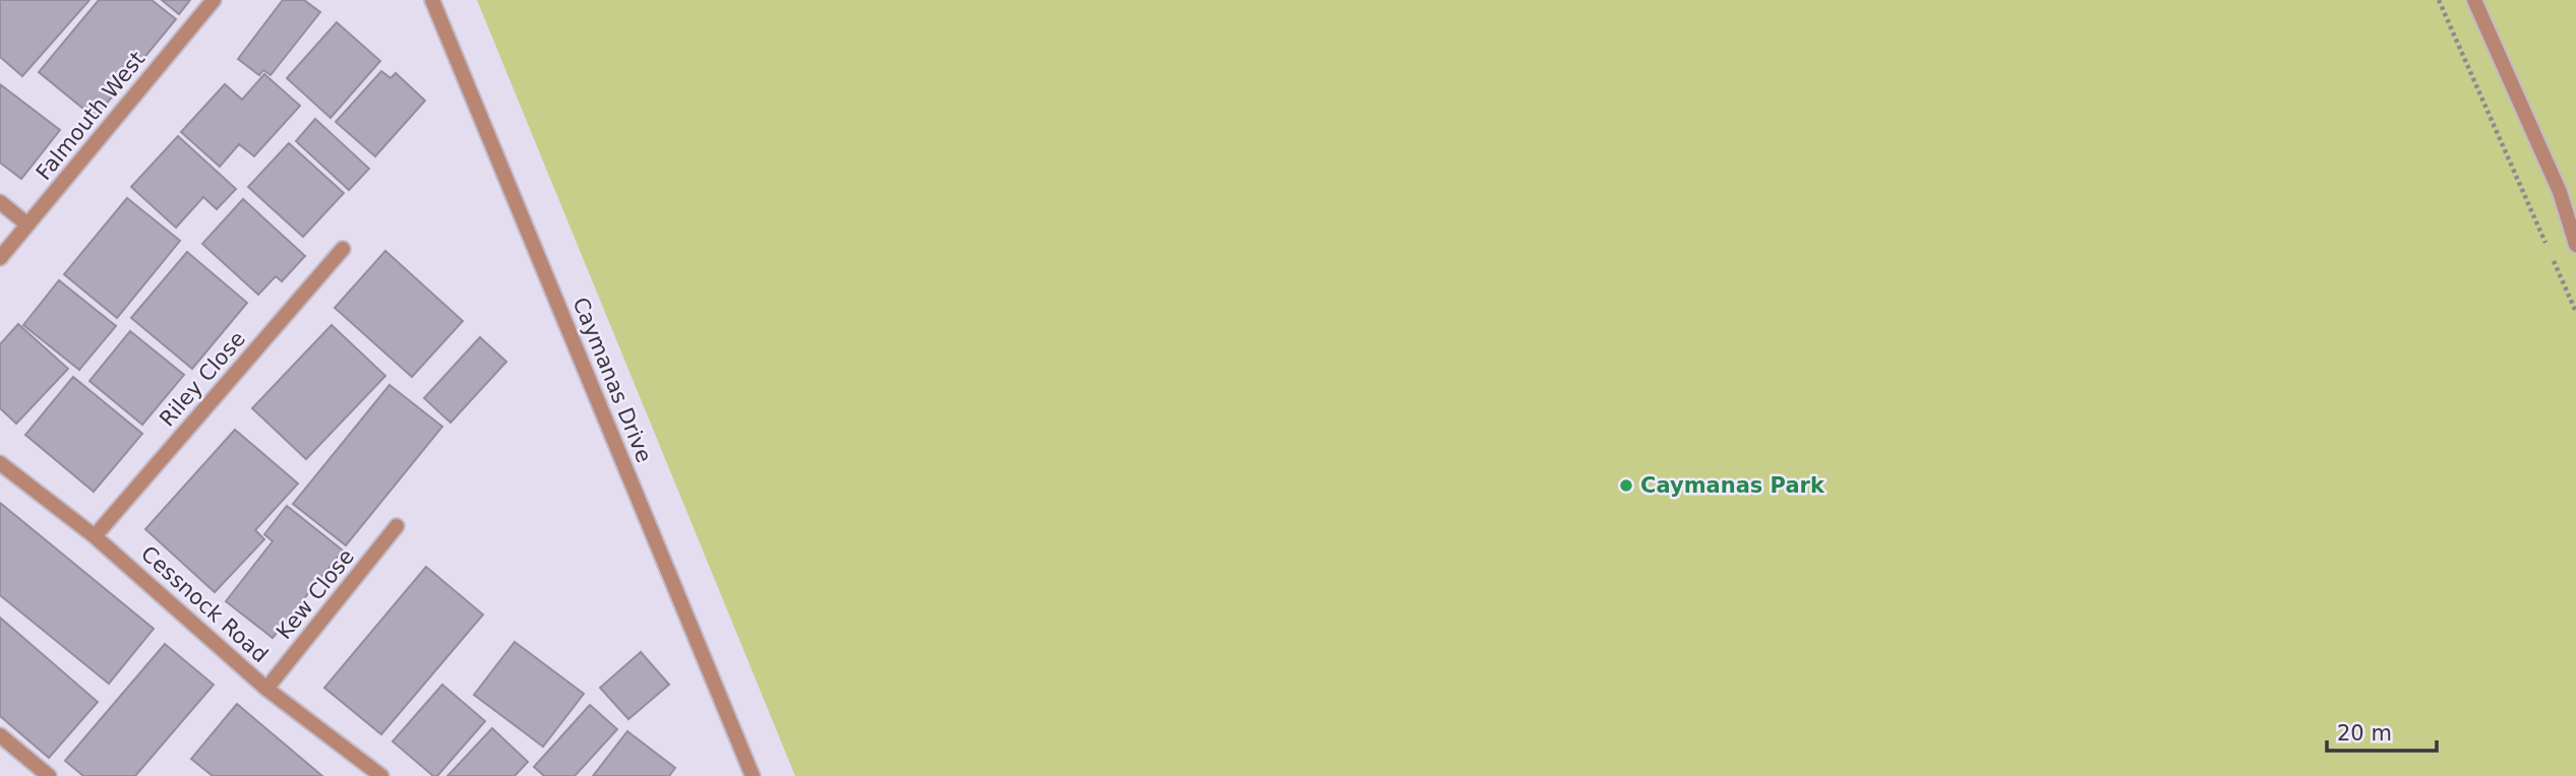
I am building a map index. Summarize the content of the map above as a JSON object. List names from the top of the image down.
{
  "streets": {
    "street": [
      "Falmouth West",
      "Riley Close",
      "Caymanas Drive",
      "Kew Close",
      "Cessnock Road"
    ]
  },
  "crossings": [
    ["Riley Close", "Cessnock Road"],
    ["Kew Close", "Cessnock Road"]
  ],
  "places": ["Caymanas Park"],
  "scale_bar": "20 m"
}
